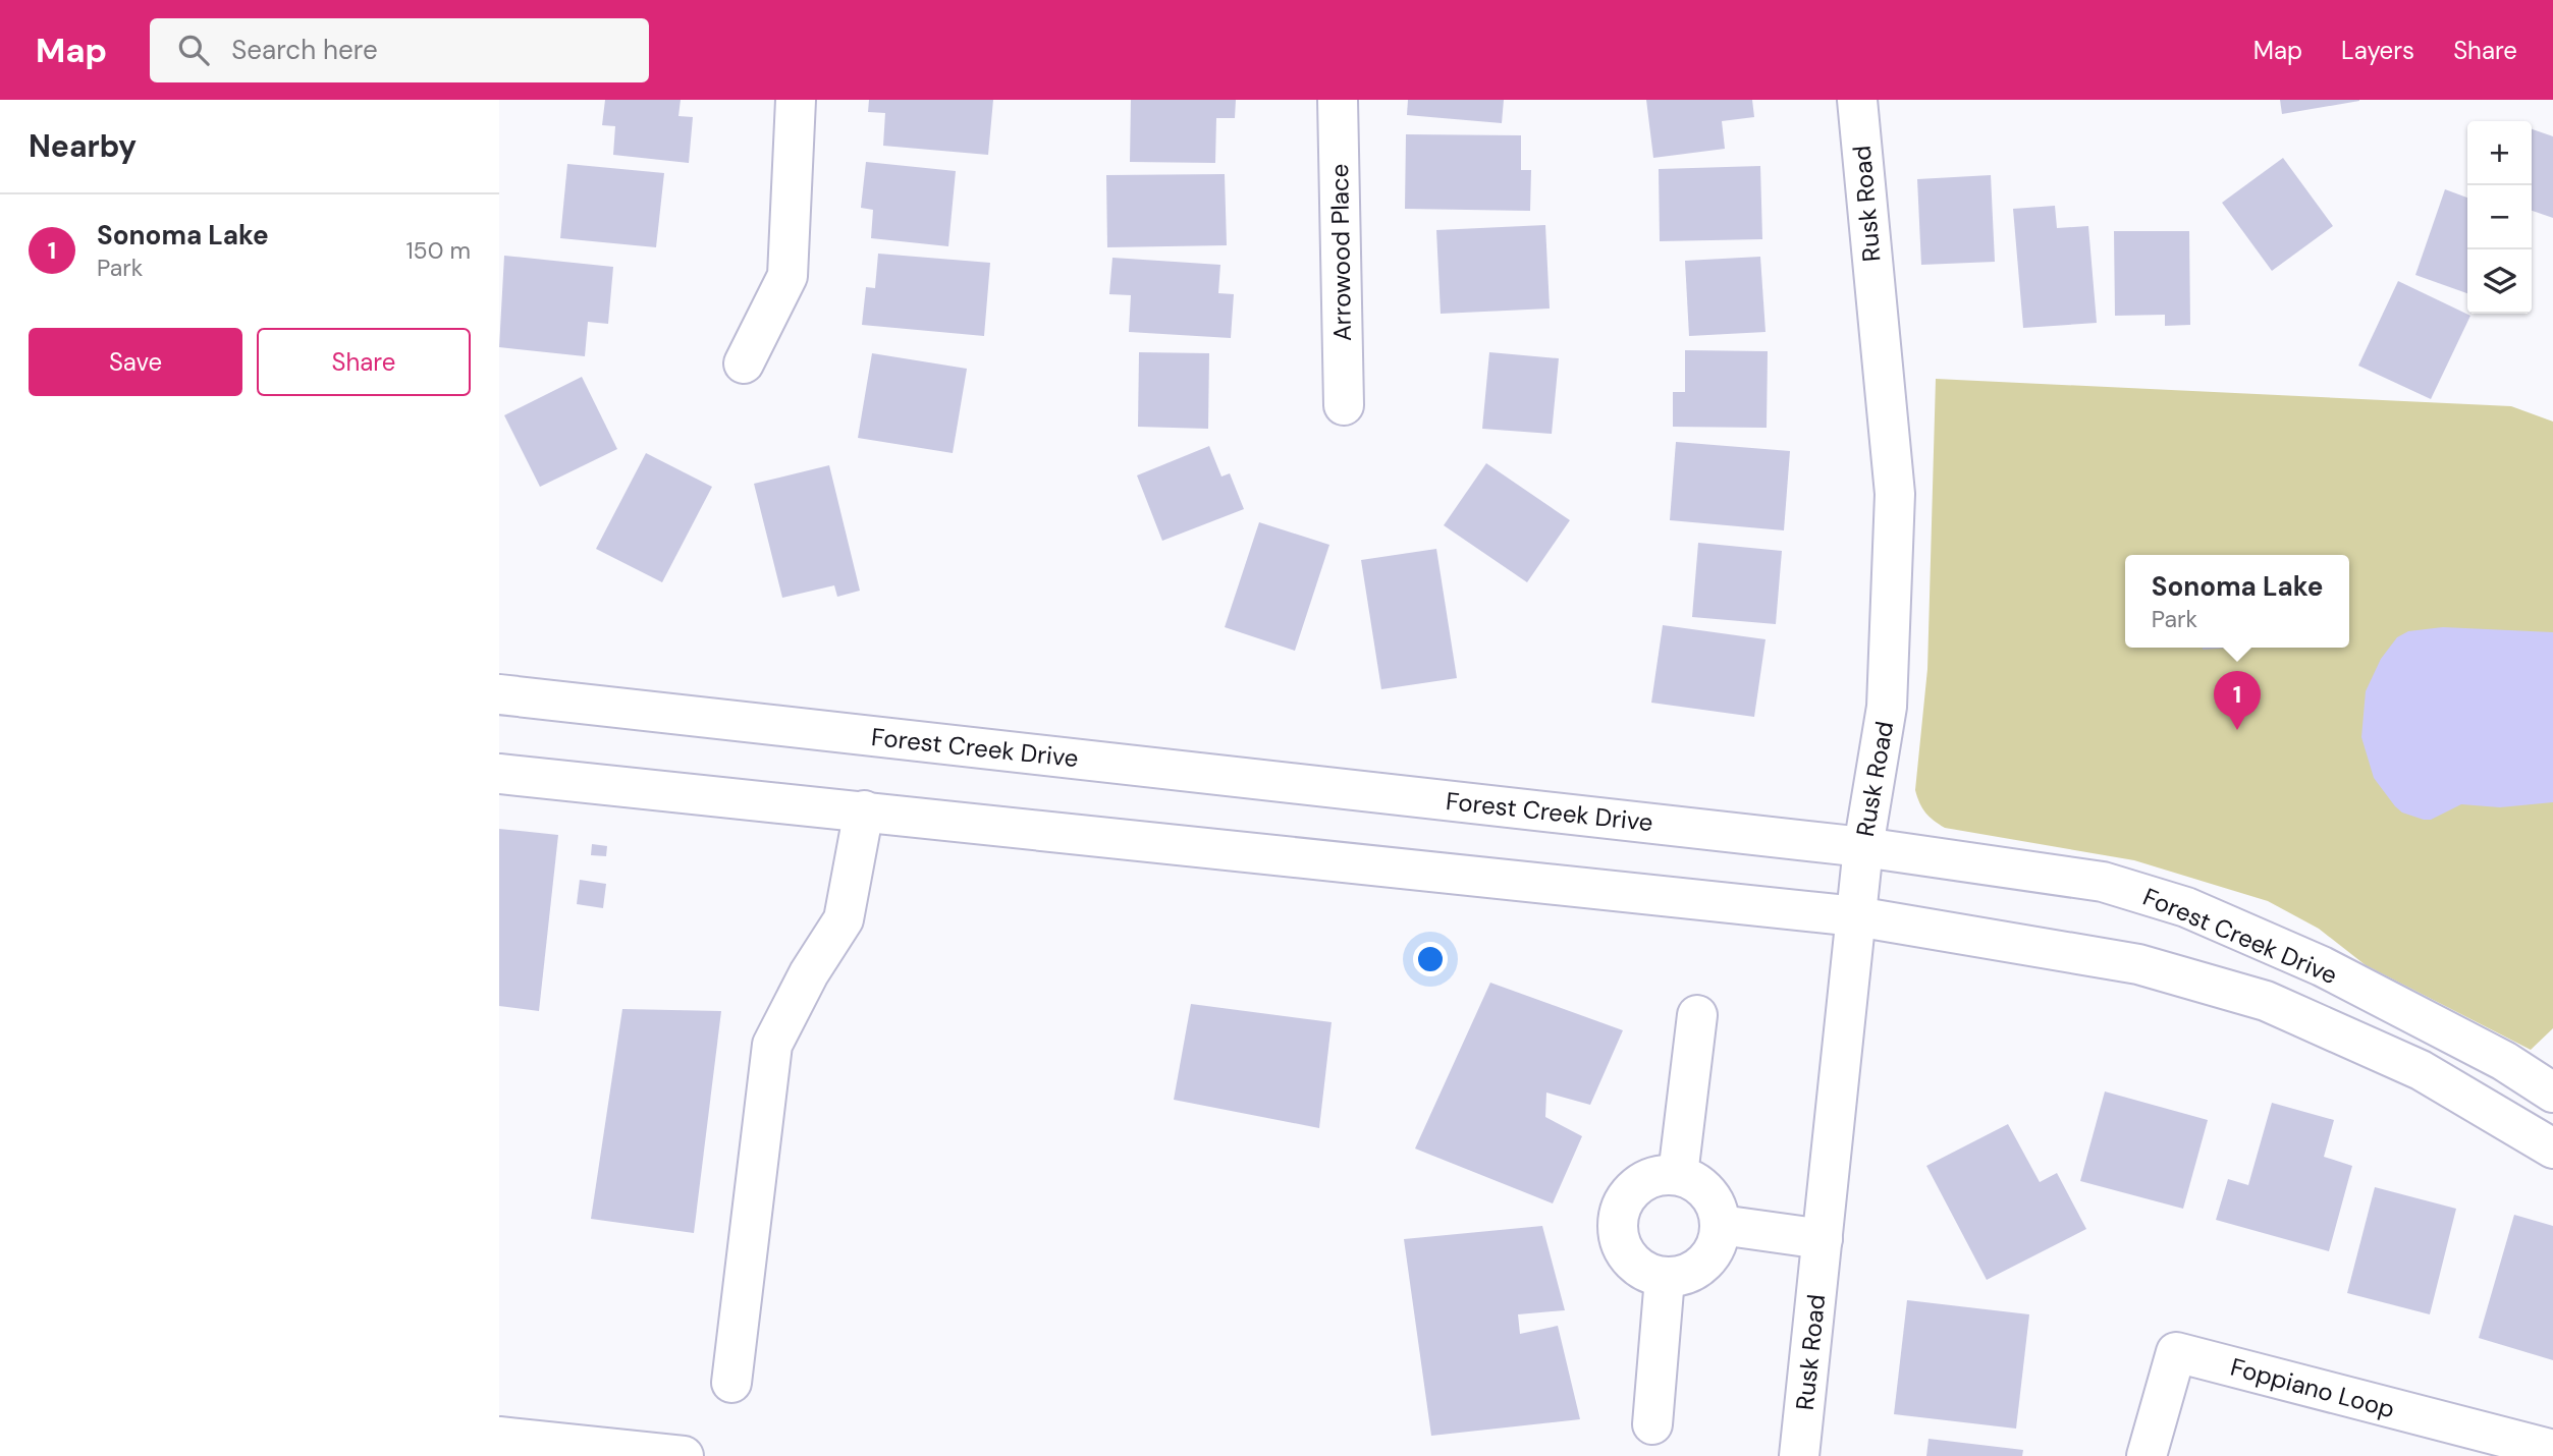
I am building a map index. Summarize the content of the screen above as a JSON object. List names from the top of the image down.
{
  "streets": {
    "street": [
      "Rusk Road",
      "Arrowood Place",
      "Forest Creek Drive",
      "Foppiano Loop"
    ]
  },
  "crossings": [
    ["Rusk Road", "Forest Creek Drive"]
  ],
  "page": {
    "header": "Map",
    "search": "Search here",
    "nav": ["Map", "Layers", "Share"],
    "heading": "Nearby",
    "map_buttons": ["+", "−"],
    "list": [
      {
        "mark": "1",
        "name": "Sonoma Lake",
        "note": "Park",
        "value": "150 m"
      }
    ],
    "buttons": ["Save", "Share"],
    "popup": ["Sonoma Lake", "Park"],
    "pins": "1"
  }
}
